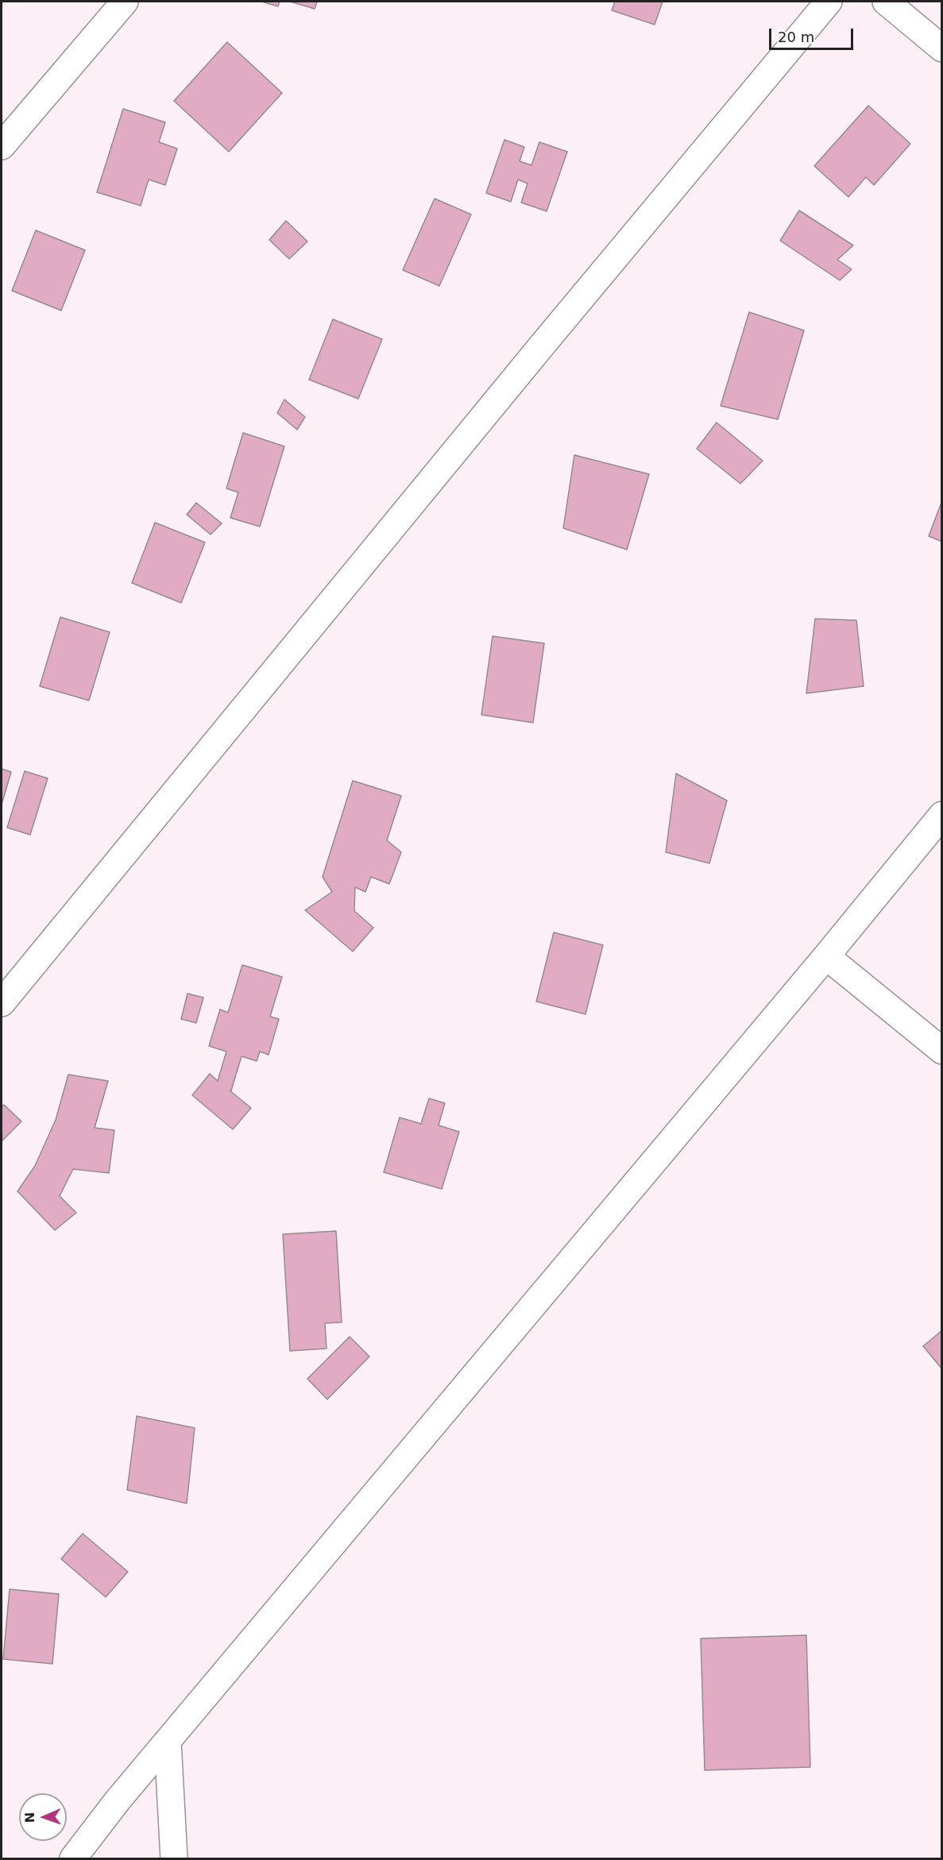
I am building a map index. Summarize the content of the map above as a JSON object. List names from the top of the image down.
{
  "scale_bar": "20 m",
  "north": "left"
}
